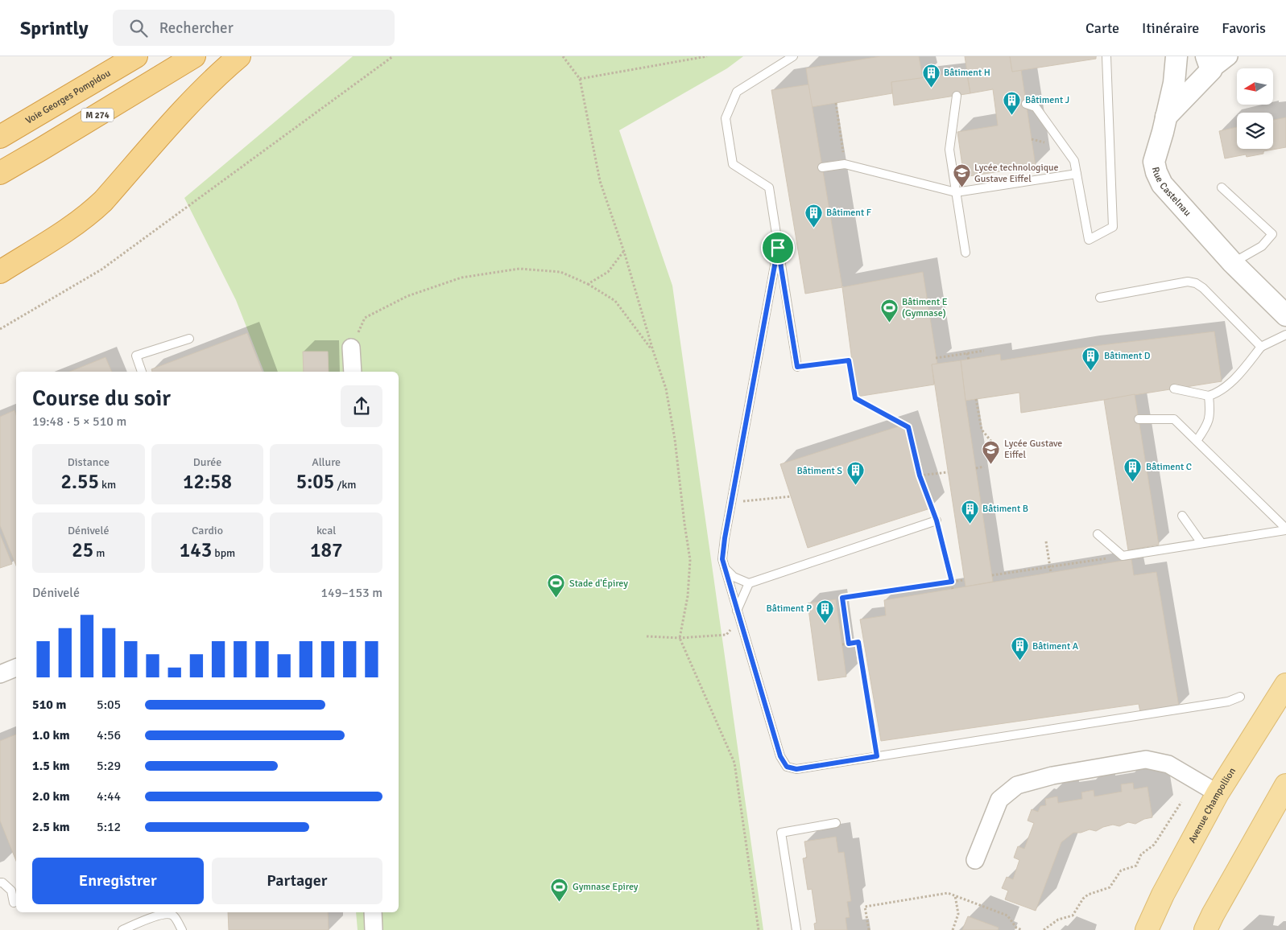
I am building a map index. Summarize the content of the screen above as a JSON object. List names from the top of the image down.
{
  "streets": {
    "highway": ["Voie Georges Pompidou", "M 274"],
    "main road": ["Avenue Champollion"],
    "street": ["Rue Castelnau"]
  },
  "places": {
    "building": [
      "Bâtiment H",
      "Bâtiment J",
      "Bâtiment F",
      "Bâtiment D",
      "Bâtiment C",
      "Bâtiment S",
      "Bâtiment B",
      "Bâtiment P",
      "Bâtiment A"
    ],
    "school or university": ["Lycée technologique Gustave Eiffel", "Lycée Gustave Eiffel"],
    "sports": ["Bâtiment E (Gymnase)", "Stade d'Épirey", "Gymnase Epirey"]
  },
  "north": "left",
  "page": {
    "header": "Sprintly",
    "search": "Rechercher",
    "nav": ["Carte", "Itinéraire", "Favoris"],
    "heading": ["Course du soir", "19:48 · 5 × 510 m"],
    "stats": [
      ["Distance", "2.55 km"],
      ["Durée", "12:58"],
      ["Allure", "5:05 /km"],
      ["Dénivelé", "25 m"],
      ["Cardio", "143 bpm"],
      ["kcal", "187"]
    ],
    "chart": ["Dénivelé", "149–153 m"],
    "list": [
      {
        "name": "510 m",
        "note": "5:05"
      },
      {
        "name": "1.0 km",
        "note": "4:56"
      },
      {
        "name": "1.5 km",
        "note": "5:29"
      },
      {
        "name": "2.0 km",
        "note": "4:44"
      },
      {
        "name": "2.5 km",
        "note": "5:12"
      }
    ],
    "buttons": ["Enregistrer", "Partager"]
  }
}
